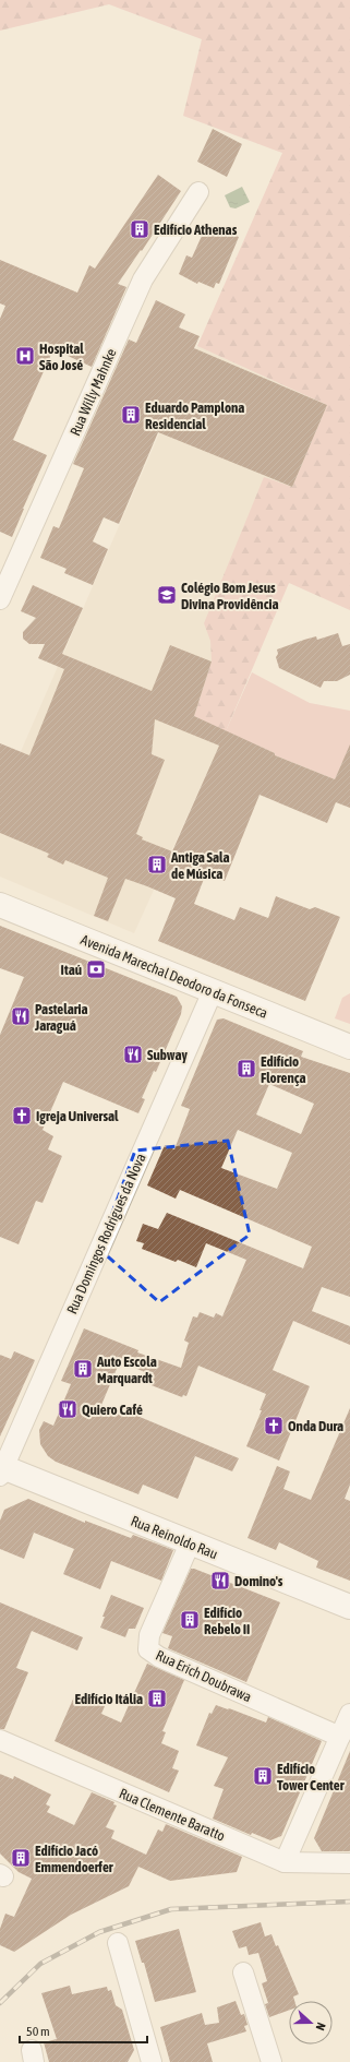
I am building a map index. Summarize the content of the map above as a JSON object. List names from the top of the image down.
{
  "streets": {
    "main road": ["Avenida Marechal Deodoro da Fonseca", "Rua Reinoldo Rau"],
    "street": [
      "Rua Willy Mahnke",
      "Rua Domingos Rodrigues da Nova",
      "Rua Erich Doubrawa",
      "Rua Clemente Baratto"
    ]
  },
  "crossings": [
    ["Avenida Marechal Deodoro da Fonseca", "Rua Domingos Rodrigues da Nova"],
    ["Rua Domingos Rodrigues da Nova", "Rua Reinoldo Rau"],
    ["Rua Reinoldo Rau", "Rua Erich Doubrawa"]
  ],
  "places": {
    "building": [
      "Edifício Athenas",
      "Eduardo Pamplona Residencial",
      "Antiga Sala de Música",
      "Edifício Florença",
      "Auto Escola Marquardt",
      "Edifício Rebelo II",
      "Edifício Itália",
      "Edifício Tower Center",
      "Edifício Jacó Emmendoerfer"
    ],
    "hospital": ["Hospital São José"],
    "school or university": ["Colégio Bom Jesus Divina Providência"],
    "bank": ["Itaú"],
    "restaurant": [
      "Pastelaria Jaraguá",
      "Subway",
      "Quiero Café",
      "Domino's"
    ],
    "church": ["Igreja Universal", "Onda Dura"]
  },
  "scale_bar": "50 m",
  "north": "right"
}
